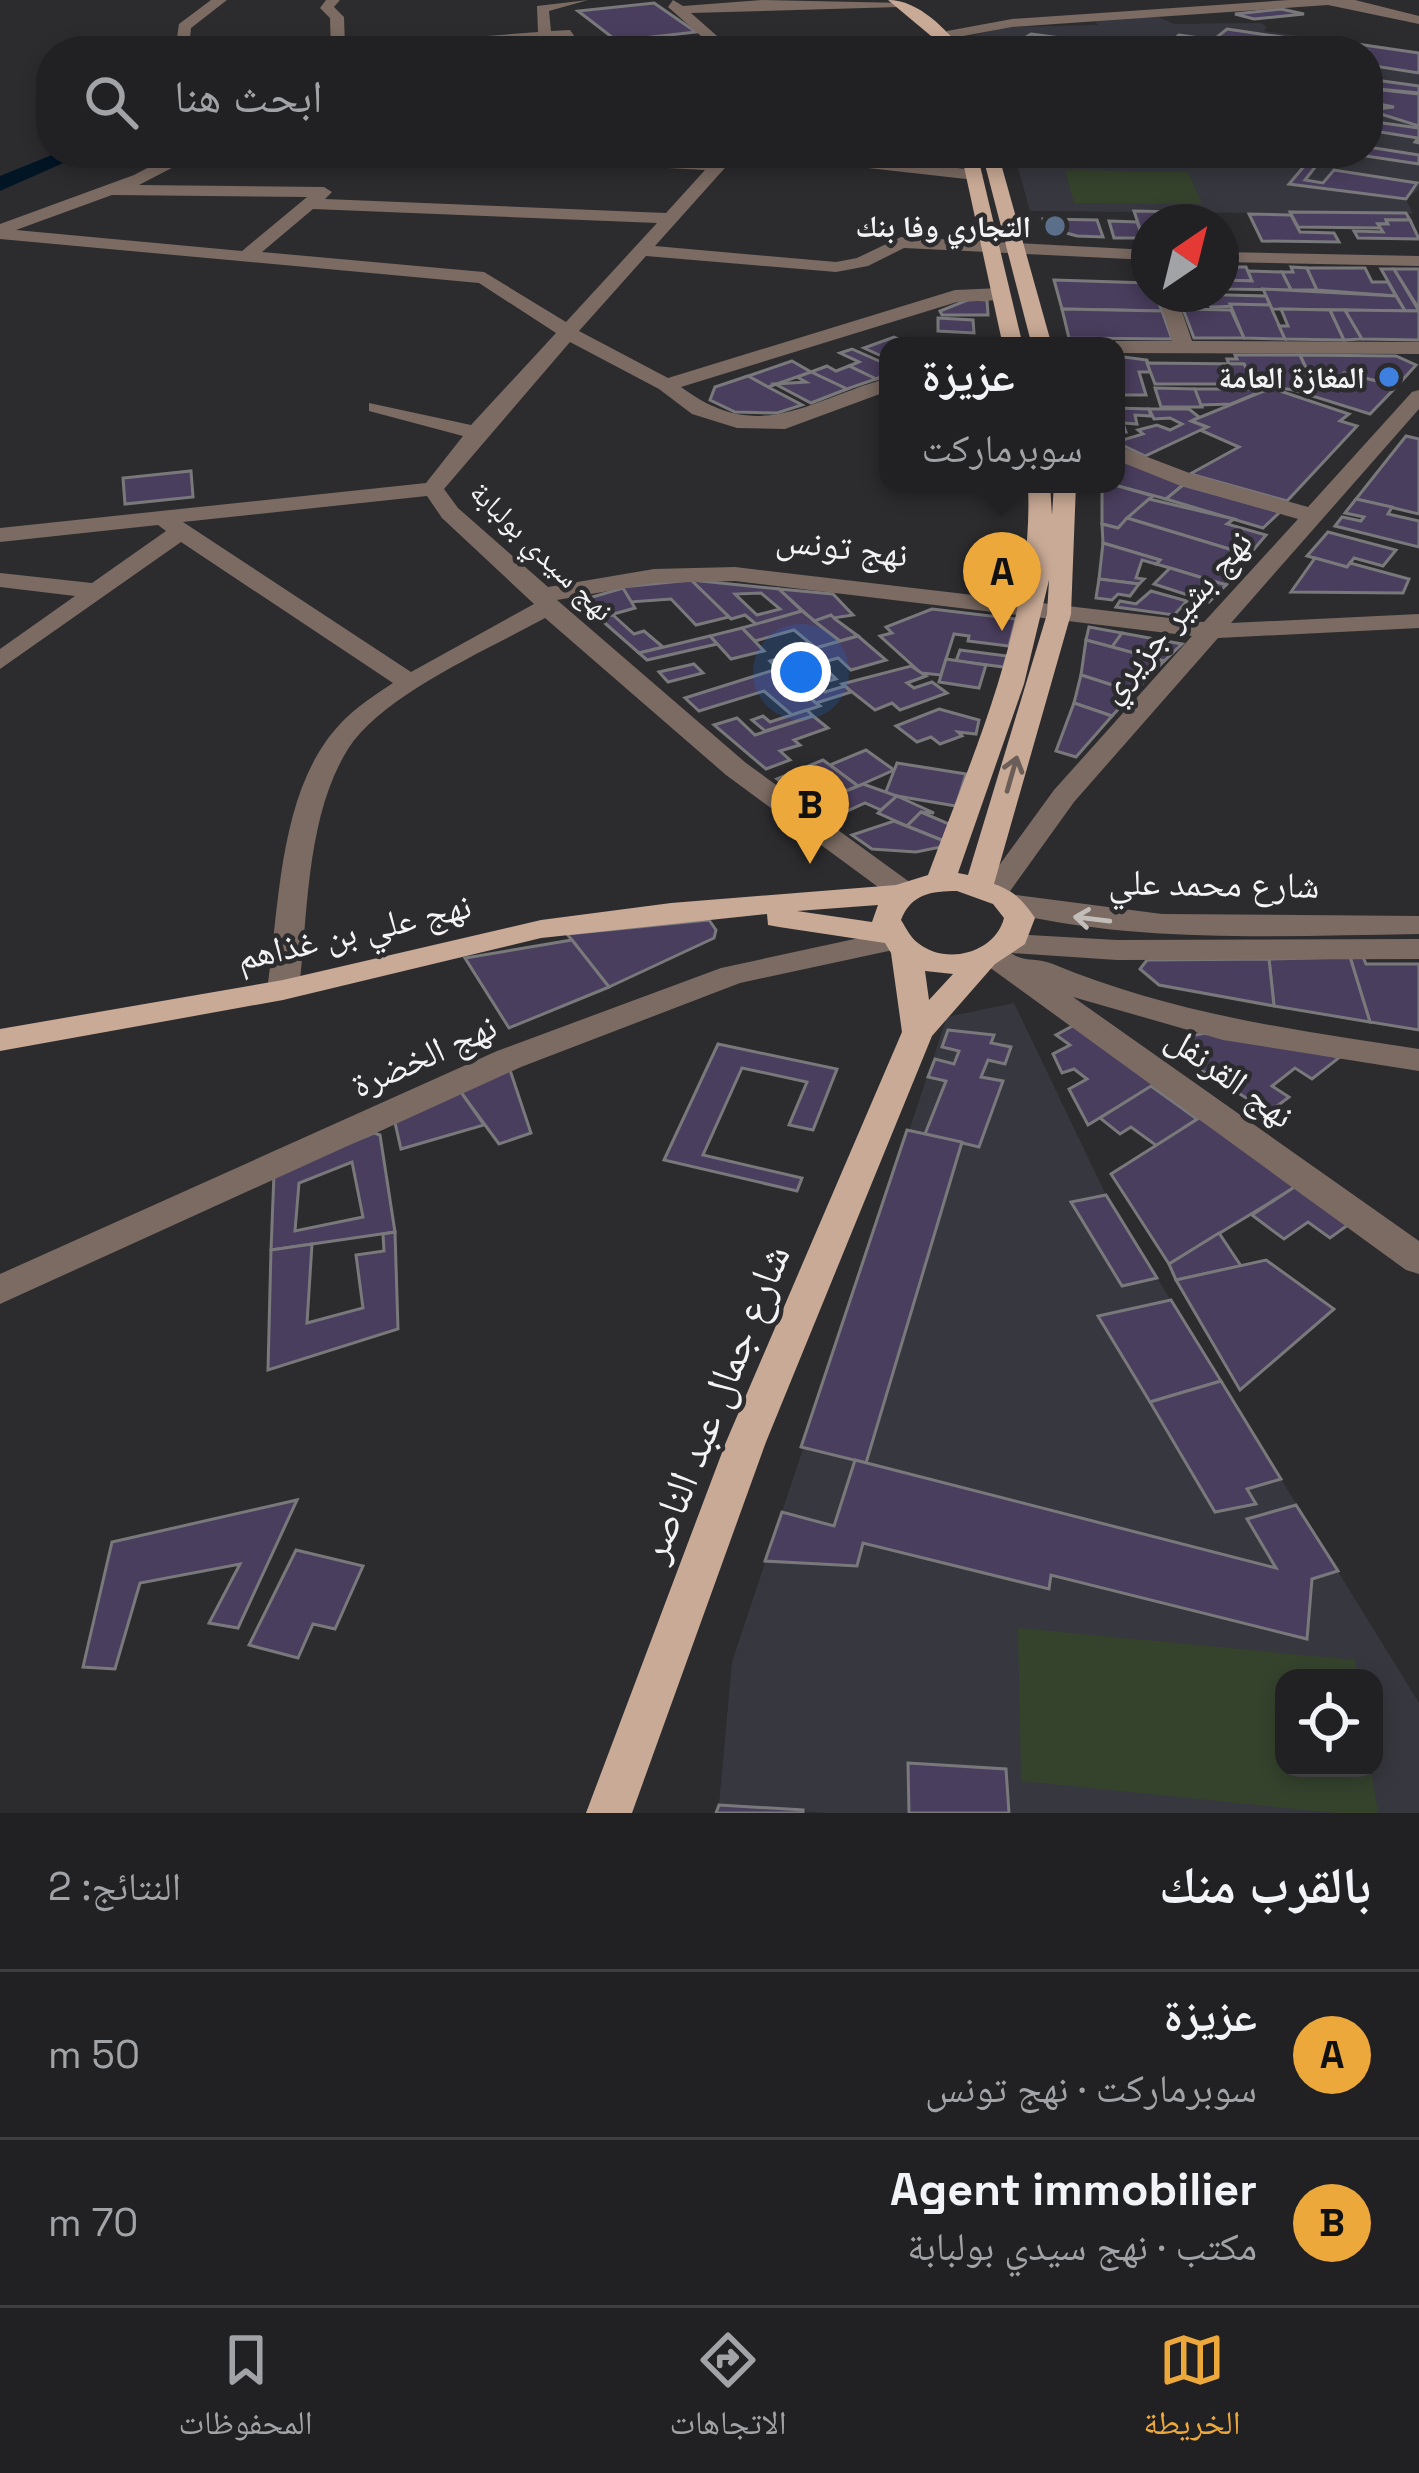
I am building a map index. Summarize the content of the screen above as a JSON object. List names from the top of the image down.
{
  "streets": {
    "main road": ["نهج علي بن غذاهم", "شارع جمال عبد الناصر"],
    "street": [
      "نهج تونس",
      "نهج سيدي بولبابة",
      "نهج بشير جزيري",
      "شارع محمد علي",
      "نهج الخضرة",
      "نهج القرنفل"
    ]
  },
  "crossings": [
    ["نهج تونس", "نهج سيدي بولبابة"],
    ["نهج تونس", "نهج بشير جزيري"],
    ["نهج تونس", "نهج علي بن غذاهم"],
    ["نهج سيدي بولبابة", "نهج علي بن غذاهم"],
    ["نهج بشير جزيري", "شارع محمد علي"],
    ["شارع محمد علي", "نهج علي بن غذاهم"],
    ["شارع محمد علي", "نهج القرنفل"],
    ["شارع محمد علي", "شارع جمال عبد الناصر"],
    ["نهج علي بن غذاهم", "نهج الخضرة"],
    ["نهج علي بن غذاهم", "نهج القرنفل"],
    ["نهج علي بن غذاهم", "شارع جمال عبد الناصر"],
    ["نهج القرنفل", "شارع جمال عبد الناصر"]
  ],
  "places": ["التجاري وفا بنك", "المغازة العامة"],
  "north": "top right",
  "page": {
    "search": "ابحث هنا",
    "popup": ["عزيزة", "سوبرماركت"],
    "pins": ["A", "B"],
    "heading": ["بالقرب منك", "النتائج: 2"],
    "list": [
      {
        "mark": "A",
        "name": "عزيزة",
        "note": "سوبرماركت · نهج تونس",
        "value": "50 m"
      },
      {
        "mark": "B",
        "name": "Agent immobilier",
        "note": "مكتب · نهج سيدي بولبابة",
        "value": "70 m"
      }
    ],
    "nav": ["الخريطة", "الاتجاهات", "المحفوظات"]
  }
}
